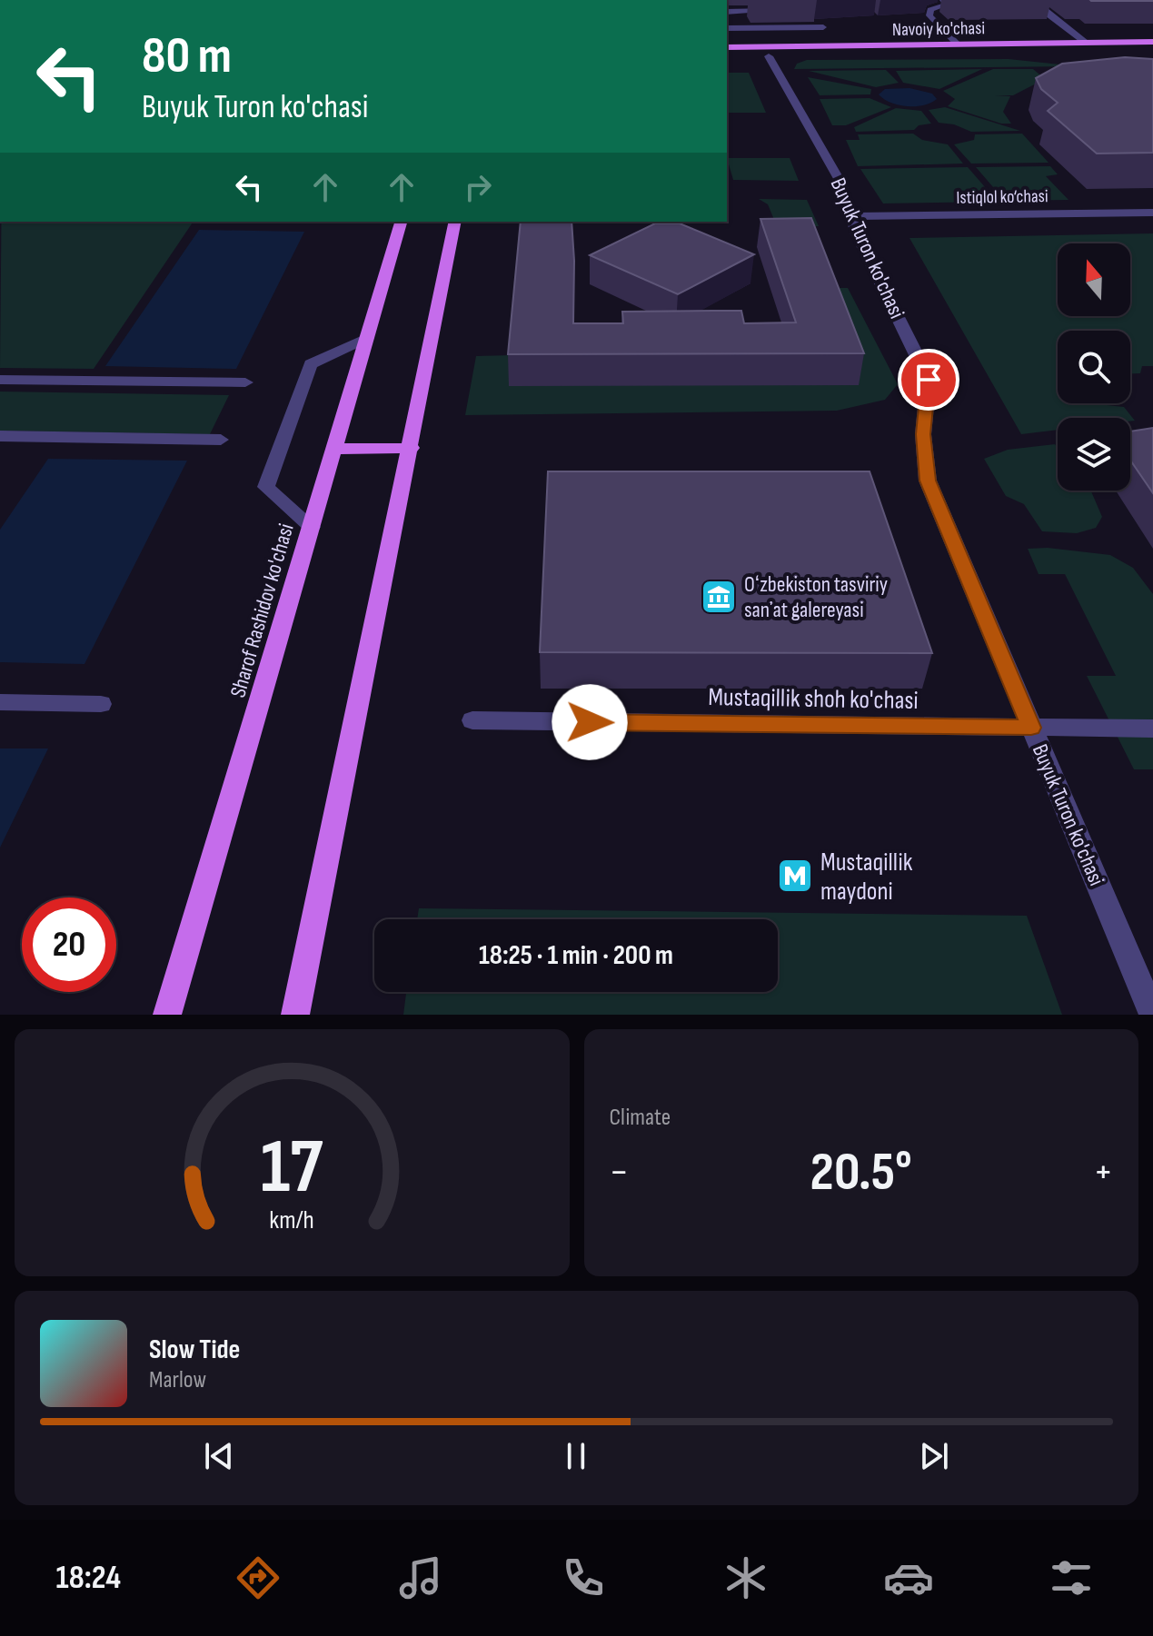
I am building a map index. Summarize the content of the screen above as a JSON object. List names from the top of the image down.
{
  "streets": {
    "main road": ["Navoiy ko'chasi", "Sharof Rashidov ko'chasi"],
    "street": ["Istiqlol ko‘chasi", "Buyuk Turon ko'chasi", "Mustaqillik shoh ko'chasi"]
  },
  "crossings": [
    ["Navoiy ko'chasi", "Buyuk Turon ko'chasi"],
    ["Istiqlol ko‘chasi", "Buyuk Turon ko'chasi"],
    ["Buyuk Turon ko'chasi", "Mustaqillik shoh ko'chasi"]
  ],
  "places": {
    "museum": ["Oʻzbekiston tasviriy sanʼat galereyasi"],
    "metro station": ["Mustaqillik maydoni"]
  },
  "north": "top",
  "page": {
    "turn": ["80 m", "Buyuk Turon ko'chasi"],
    "limit": "20",
    "trip": "18:25 · 1 min · 200 m",
    "tile": "Climate",
    "heat": ["−", "20.5°", "+"],
    "song": ["Slow Tide", "Marlow"],
    "tabs": "18:24",
    "gauge": ["17", "km/h"]
  }
}
